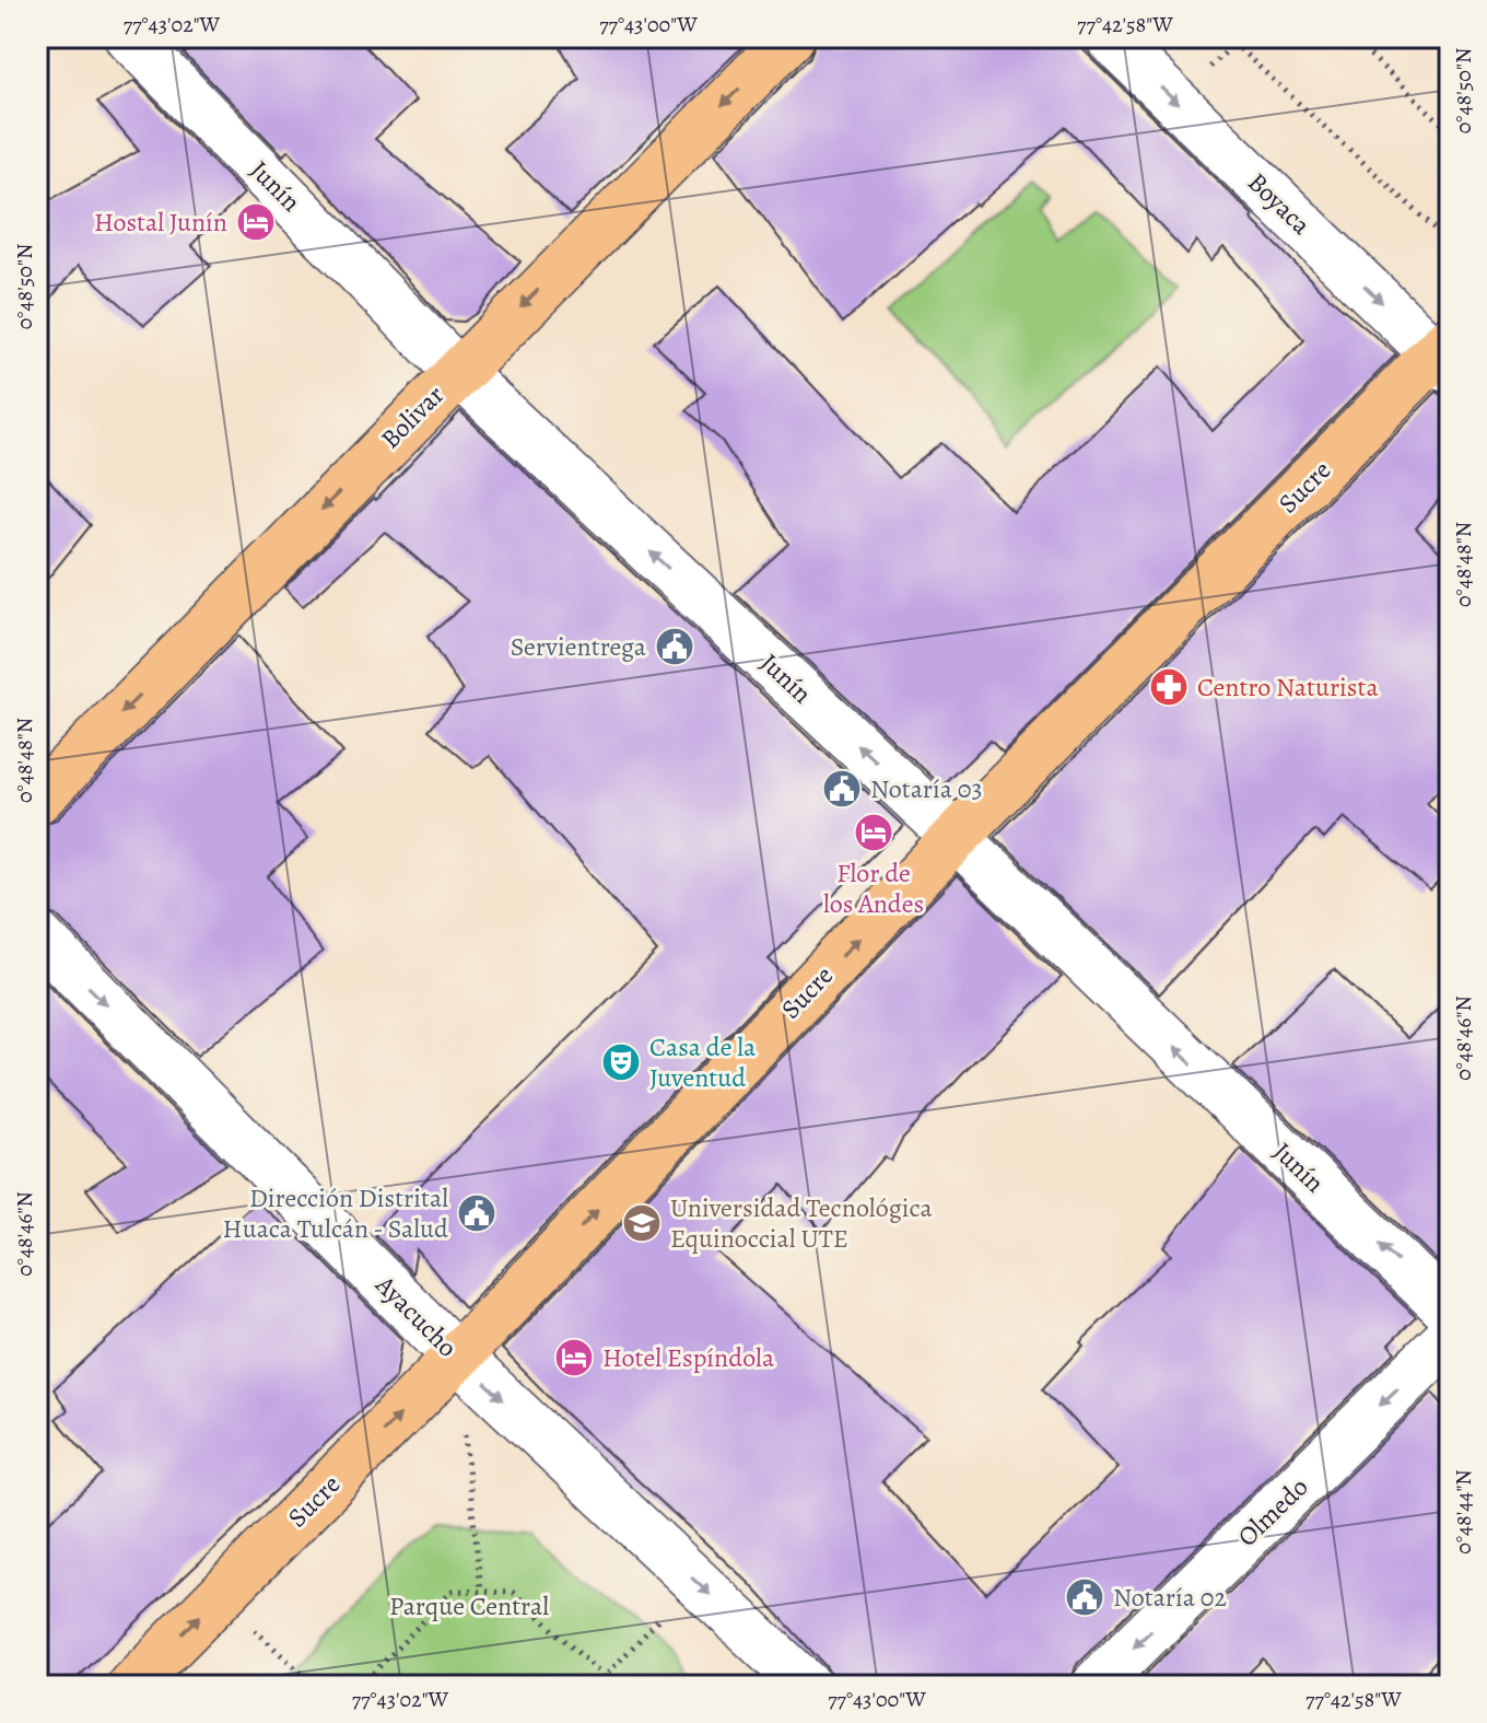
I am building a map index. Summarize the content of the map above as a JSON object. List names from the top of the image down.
{
  "streets": {
    "main road": ["Bolivar", "Sucre"],
    "street": [
      "Junín",
      "Boyaca",
      "Ayacucho",
      "Olmedo"
    ]
  },
  "crossings": [
    ["Junín", "Bolivar"],
    ["Junín", "Sucre"],
    ["Boyaca", "Sucre"],
    ["Sucre", "Ayacucho"]
  ],
  "one_way": [
    "Junín",
    "Boyaca",
    "Bolivar",
    "Sucre",
    "Ayacucho",
    "Olmedo"
  ],
  "parks": ["Parque Central"],
  "places": {
    "hotel": ["Hostal Junín", "Flor de los Andes", "Hotel Espíndola"],
    "public building": [
      "Servientrega",
      "Notaría 03",
      "Dirección Distrital Huaca Tulcán - Salud",
      "Notaría 02"
    ],
    "pharmacy": ["Centro Naturista"],
    "theatre": ["Casa de la Juventud"],
    "school or university": ["Universidad Tecnológica Equinoccial UTE"]
  },
  "coordinates": [
    "77°43'02\"W",
    "77°43'00\"W",
    "77°42'58\"W",
    "0°48'50\"N",
    "0°48'48\"N",
    "0°48'46\"N",
    "0°48'44\"N"
  ]
}
